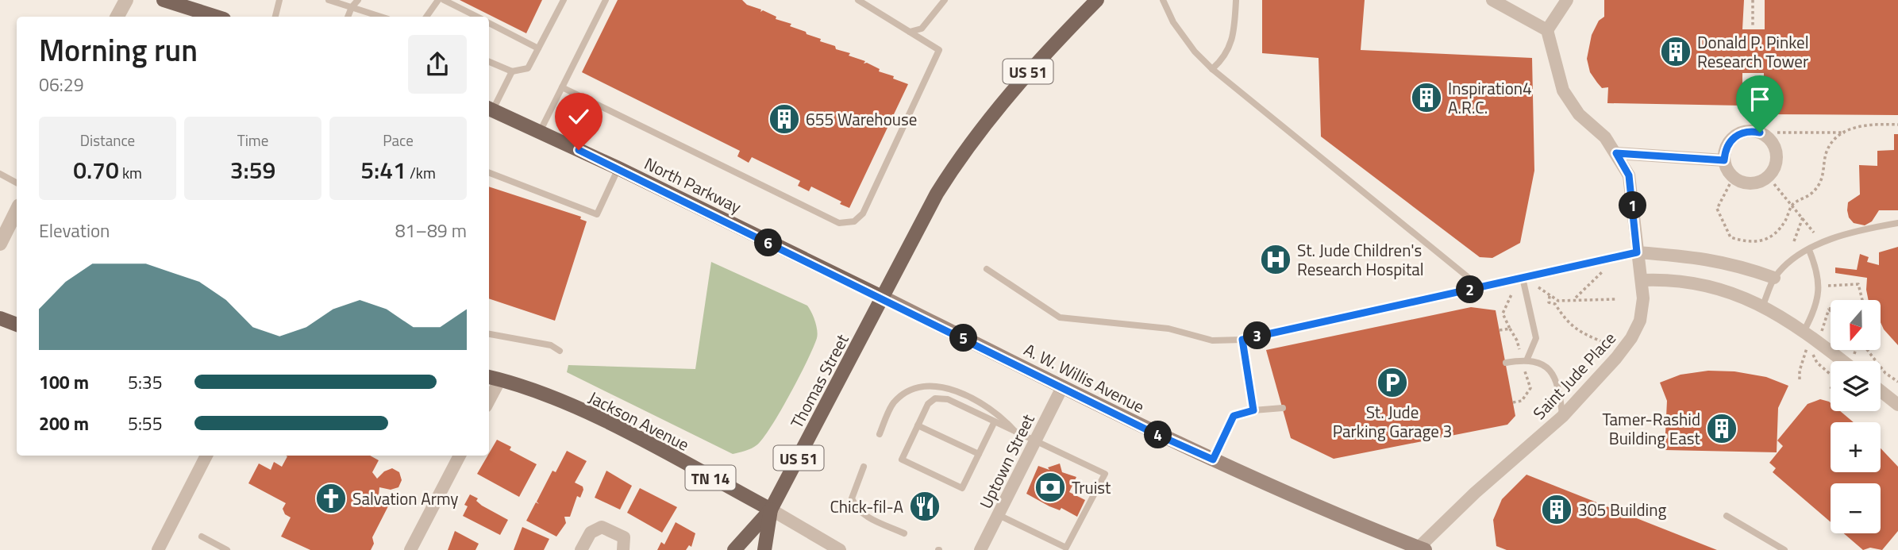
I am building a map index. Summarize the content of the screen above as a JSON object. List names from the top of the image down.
{
  "streets": {
    "main road": [
      "US 51",
      "North Parkway",
      "A. W. Willis Avenue",
      "Thomas Street",
      "Jackson Avenue",
      "TN 14"
    ],
    "street": ["Saint Jude Place", "Uptown Street"]
  },
  "crossings": [
    ["US 51", "North Parkway"],
    ["US 51", "A. W. Willis Avenue"],
    ["US 51", "Thomas Street"],
    ["North Parkway", "A. W. Willis Avenue"],
    ["North Parkway", "Thomas Street"],
    ["Saint Jude Place", "A. W. Willis Avenue"],
    ["A. W. Willis Avenue", "Thomas Street"],
    ["A. W. Willis Avenue", "Uptown Street"],
    ["Thomas Street", "Jackson Avenue"]
  ],
  "places": {
    "building": [
      "Donald P. Pinkel Research Tower",
      "Inspiration4 A.R.C.",
      "655 Warehouse",
      "Tamer-Rashid Building East",
      "305 Building"
    ],
    "hospital": ["St. Jude Children's Research Hospital"],
    "parking": ["St. Jude Parking Garage 3"],
    "bank": ["Truist"],
    "church": ["Salvation Army"],
    "restaurant": ["Chick-fil-A"]
  },
  "north": "bottom",
  "page": {
    "heading": ["Morning run", "06:29"],
    "stats": [
      ["Distance", "0.70 km"],
      ["Time", "3:59"],
      ["Pace", "5:41 /km"]
    ],
    "pins": [
      "1",
      "6",
      "2",
      "3",
      "5",
      "4"
    ],
    "chart": ["Elevation", "81–89 m"],
    "map_buttons": ["+", "−"],
    "list": [
      {
        "name": "100 m",
        "note": "5:35"
      },
      {
        "name": "200 m",
        "note": "5:55"
      }
    ]
  }
}
